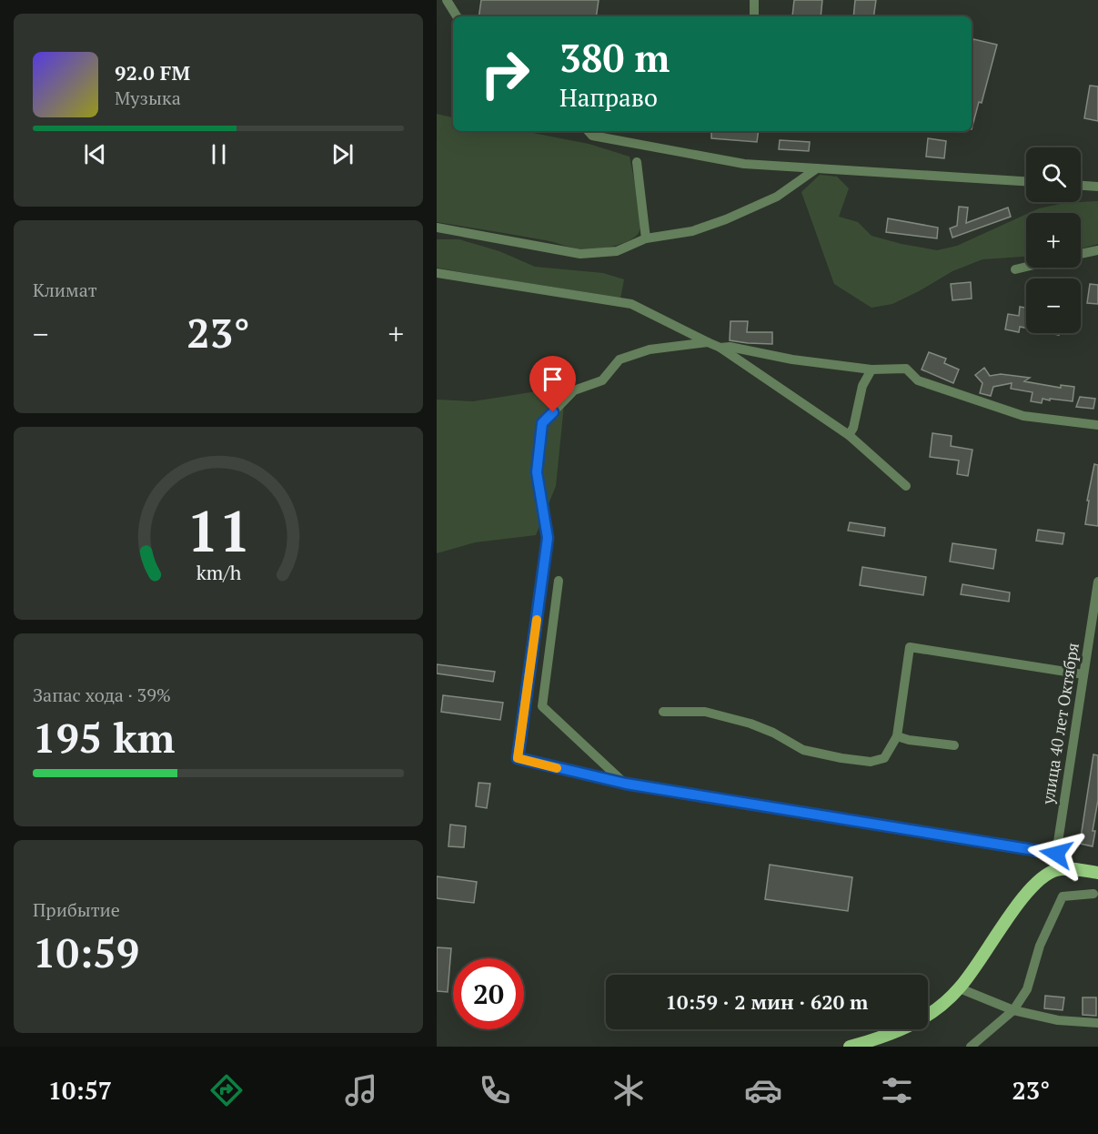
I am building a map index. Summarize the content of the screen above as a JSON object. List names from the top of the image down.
{
  "streets": {
    "street": ["улица 40 лет Октября"]
  },
  "page": {
    "turn": ["380 m", "Направо"],
    "song": ["92.0 FM", "Музыка"],
    "map_buttons": ["+", "−"],
    "tile": [
      "Климат",
      ["Запас хода · 39%", "195 km"],
      ["Прибытие", "10:59"]
    ],
    "heat": ["−", "23°", "+"],
    "limit": "20",
    "trip": "10:59 · 2 мин · 620 m",
    "tabs": ["10:57", "23°"],
    "gauge": ["11", "km/h"]
  }
}
